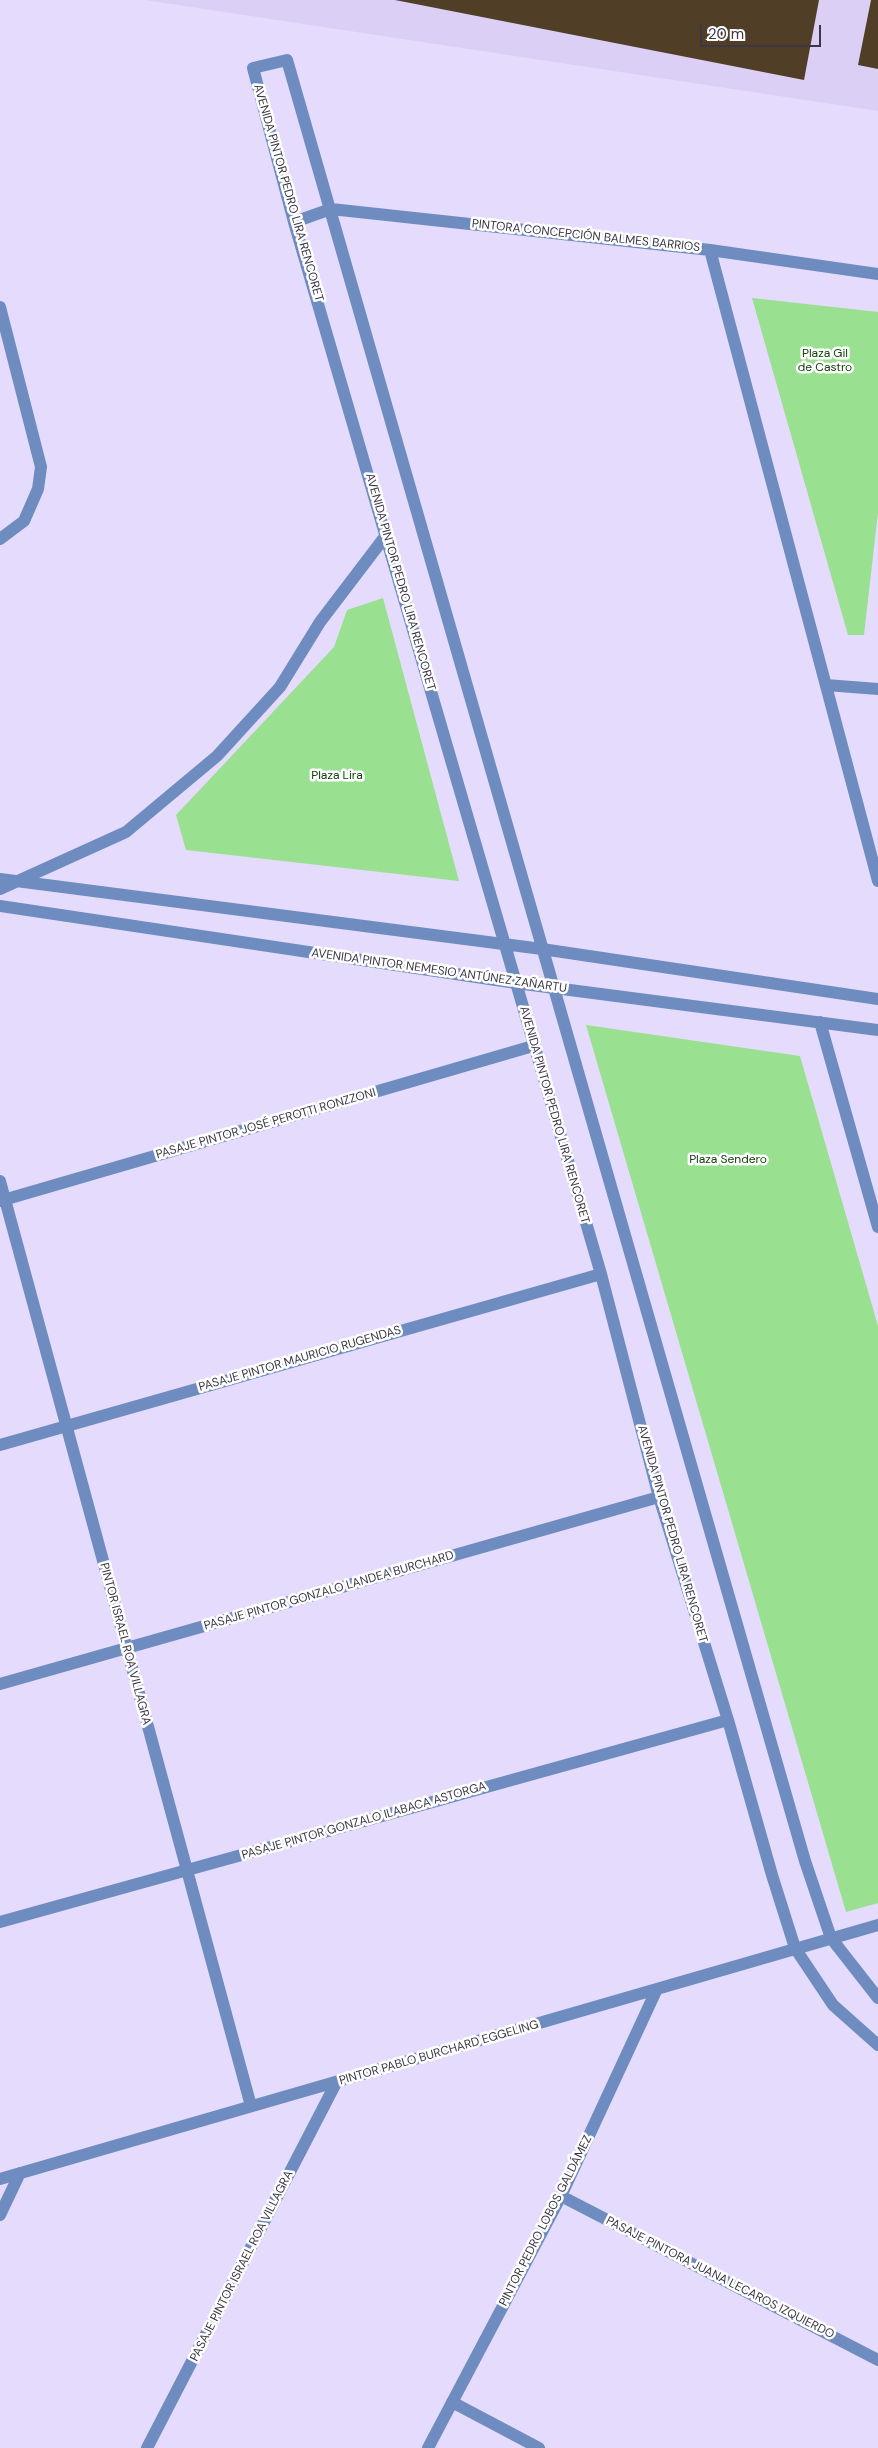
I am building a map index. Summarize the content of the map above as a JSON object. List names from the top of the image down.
{
  "streets": {
    "street": [
      "AVENIDA PINTOR PEDRO LIRA RENCORET",
      "PINTORA CONCEPCIÓN BALMES BARRIOS",
      "AVENIDA PINTOR NEMESIO ANTÚNEZ ZAÑARTU",
      "PASAJE PINTOR JOSÉ PEROTTI RONZZONI",
      "PASAJE PINTOR MAURICIO RUGENDAS",
      "PASAJE PINTOR GONZALO LANDEA BURCHARD",
      "PINTOR ISRAEL ROA VILLAGRA",
      "PASAJE PINTOR GONZALO ILABACA ASTORGA",
      "PINTOR PABLO BURCHARD EGGELING",
      "PINTOR PEDRO LOBOS GALDÁMEZ",
      "PASAJE PINTOR ISRAEL ROA VILLAGRA",
      "PASAJE PINTORA JUANA LECAROS IZQUIERDO"
    ]
  },
  "crossings": [
    ["AVENIDA PINTOR PEDRO LIRA RENCORET", "PINTORA CONCEPCIÓN BALMES BARRIOS"],
    ["AVENIDA PINTOR PEDRO LIRA RENCORET", "AVENIDA PINTOR NEMESIO ANTÚNEZ ZAÑARTU"],
    ["AVENIDA PINTOR PEDRO LIRA RENCORET", "PASAJE PINTOR JOSÉ PEROTTI RONZZONI"],
    ["AVENIDA PINTOR PEDRO LIRA RENCORET", "PASAJE PINTOR MAURICIO RUGENDAS"],
    ["AVENIDA PINTOR PEDRO LIRA RENCORET", "PASAJE PINTOR GONZALO LANDEA BURCHARD"],
    ["AVENIDA PINTOR PEDRO LIRA RENCORET", "PASAJE PINTOR GONZALO ILABACA ASTORGA"],
    ["AVENIDA PINTOR PEDRO LIRA RENCORET", "PINTOR PABLO BURCHARD EGGELING"],
    ["PASAJE PINTOR JOSÉ PEROTTI RONZZONI", "PINTOR ISRAEL ROA VILLAGRA"],
    ["PASAJE PINTOR MAURICIO RUGENDAS", "PINTOR ISRAEL ROA VILLAGRA"],
    ["PASAJE PINTOR GONZALO LANDEA BURCHARD", "PINTOR ISRAEL ROA VILLAGRA"],
    ["PINTOR ISRAEL ROA VILLAGRA", "PASAJE PINTOR GONZALO ILABACA ASTORGA"],
    ["PINTOR ISRAEL ROA VILLAGRA", "PINTOR PABLO BURCHARD EGGELING"],
    ["PINTOR PABLO BURCHARD EGGELING", "PINTOR PEDRO LOBOS GALDÁMEZ"],
    ["PINTOR PABLO BURCHARD EGGELING", "PASAJE PINTOR ISRAEL ROA VILLAGRA"],
    ["PINTOR PEDRO LOBOS GALDÁMEZ", "PASAJE PINTORA JUANA LECAROS IZQUIERDO"]
  ],
  "parks": ["Plaza Gil de Castro", "Plaza Lira", "Plaza Sendero"],
  "scale_bar": "20 m"
}
